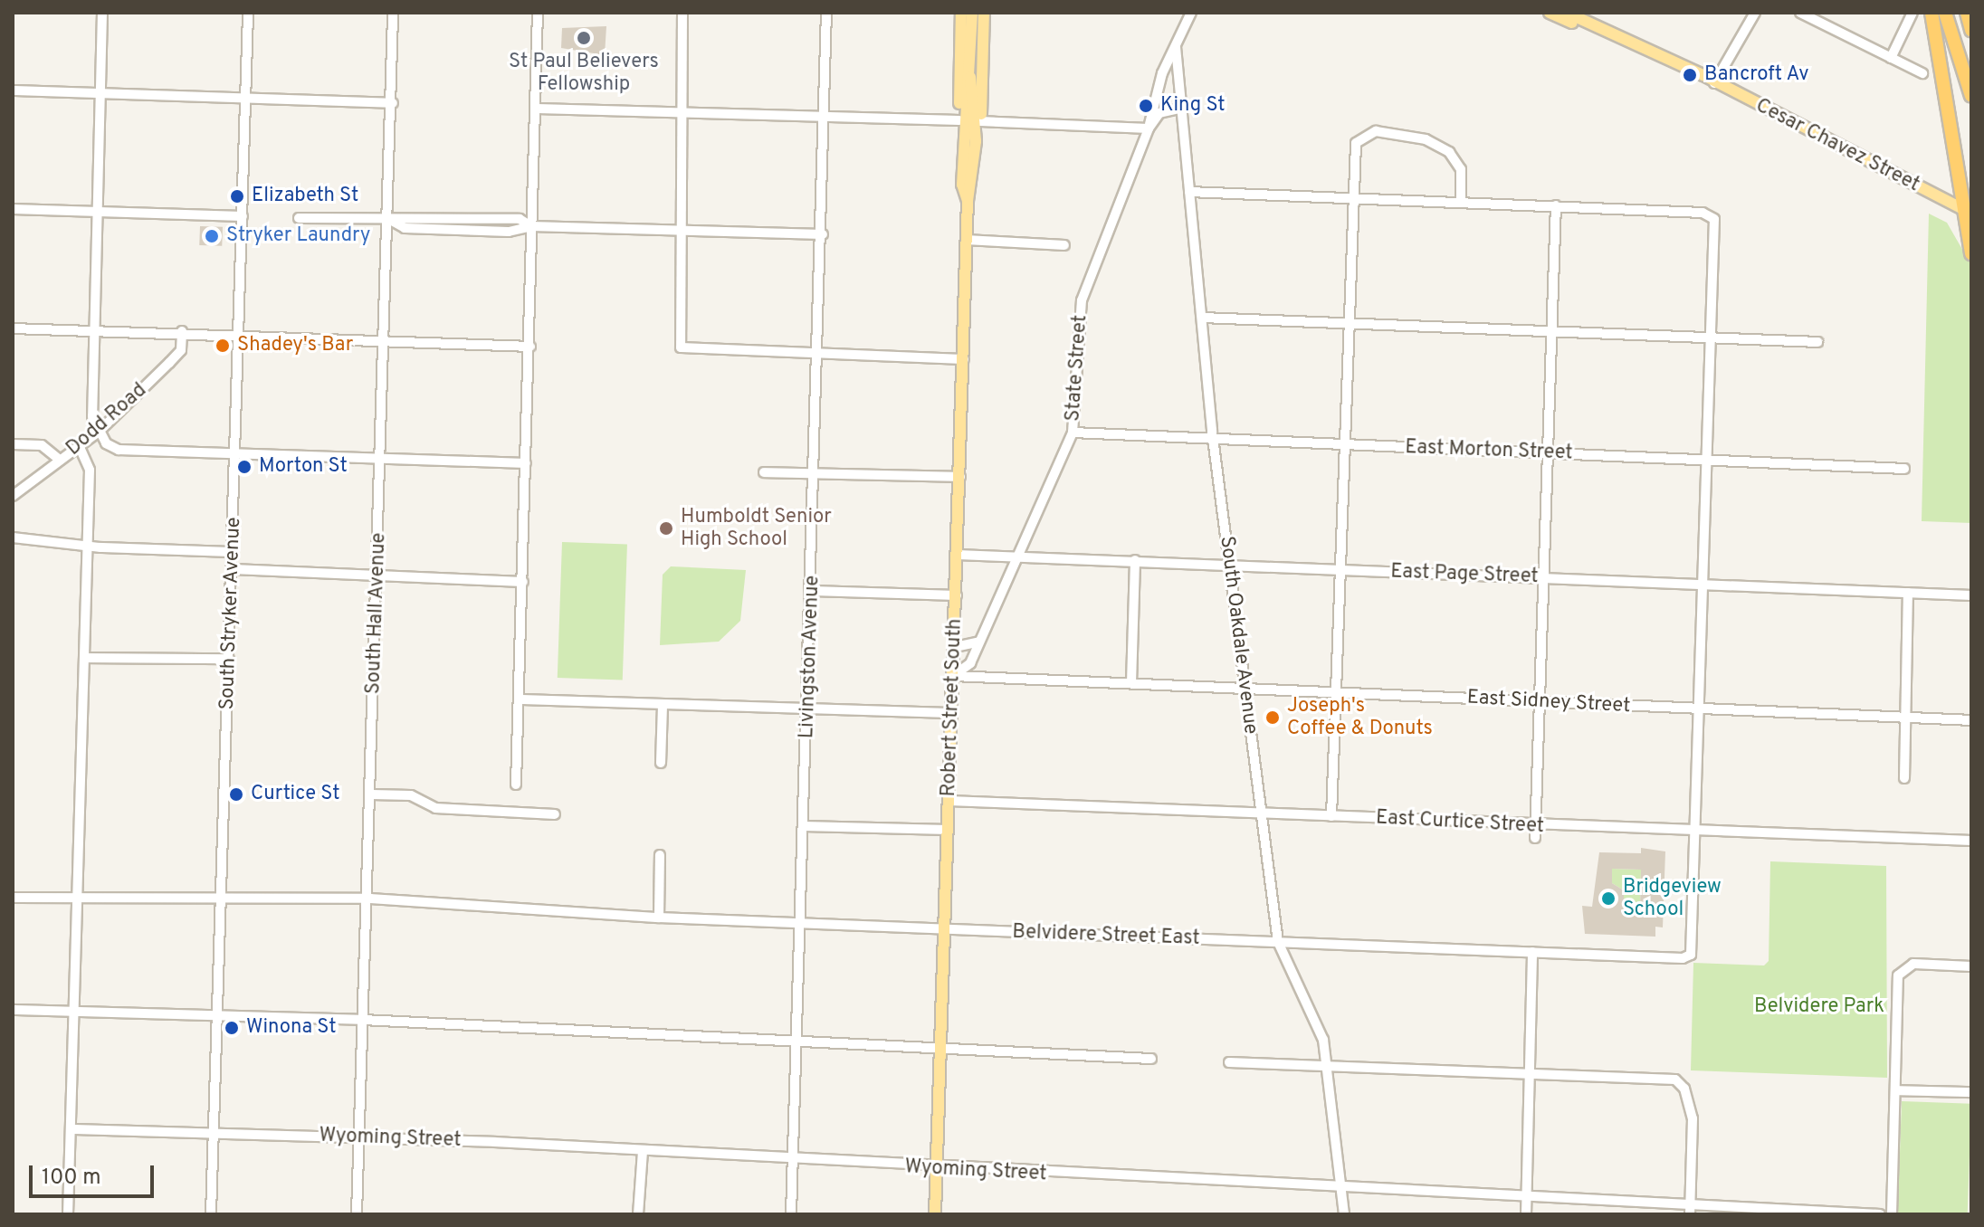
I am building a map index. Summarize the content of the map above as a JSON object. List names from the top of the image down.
{
  "streets": {
    "main road": ["Cesar Chavez Street", "Robert Street South"],
    "street": [
      "State Street",
      "Dodd Road",
      "East Morton Street",
      "East Page Street",
      "South Stryker Avenue",
      "South Hall Avenue",
      "South Oakdale Avenue",
      "Livingston Avenue",
      "East Sidney Street",
      "East Curtice Street",
      "Belvidere Street East",
      "Wyoming Street"
    ]
  },
  "crossings": [
    ["State Street", "East Morton Street"],
    ["State Street", "East Page Street"],
    ["State Street", "South Oakdale Avenue"],
    ["State Street", "East Sidney Street"],
    ["State Street", "Robert Street South"],
    ["East Morton Street", "South Oakdale Avenue"],
    ["East Page Street", "South Oakdale Avenue"],
    ["East Page Street", "Robert Street South"],
    ["South Stryker Avenue", "Belvidere Street East"],
    ["South Stryker Avenue", "Wyoming Street"],
    ["South Hall Avenue", "Belvidere Street East"],
    ["South Hall Avenue", "Wyoming Street"],
    ["South Oakdale Avenue", "East Sidney Street"],
    ["South Oakdale Avenue", "East Curtice Street"],
    ["South Oakdale Avenue", "Belvidere Street East"],
    ["South Oakdale Avenue", "Wyoming Street"],
    ["Livingston Avenue", "Belvidere Street East"],
    ["Livingston Avenue", "Wyoming Street"],
    ["East Sidney Street", "Robert Street South"],
    ["Robert Street South", "East Curtice Street"],
    ["Robert Street South", "Belvidere Street East"],
    ["Robert Street South", "Wyoming Street"],
    ["East Curtice Street", "Belvidere Street East"]
  ],
  "parks": ["Belvidere Park"],
  "places": [
    "St Paul Believers Fellowship",
    "Bancroft Av",
    "King St",
    "Elizabeth St",
    "Stryker Laundry",
    "Shadey's Bar",
    "Morton St",
    "Humboldt Senior High School",
    "Joseph's Coffee & Donuts",
    "Curtice St",
    "Bridgeview School",
    "Winona St"
  ],
  "scale_bar": "100 m"
}
